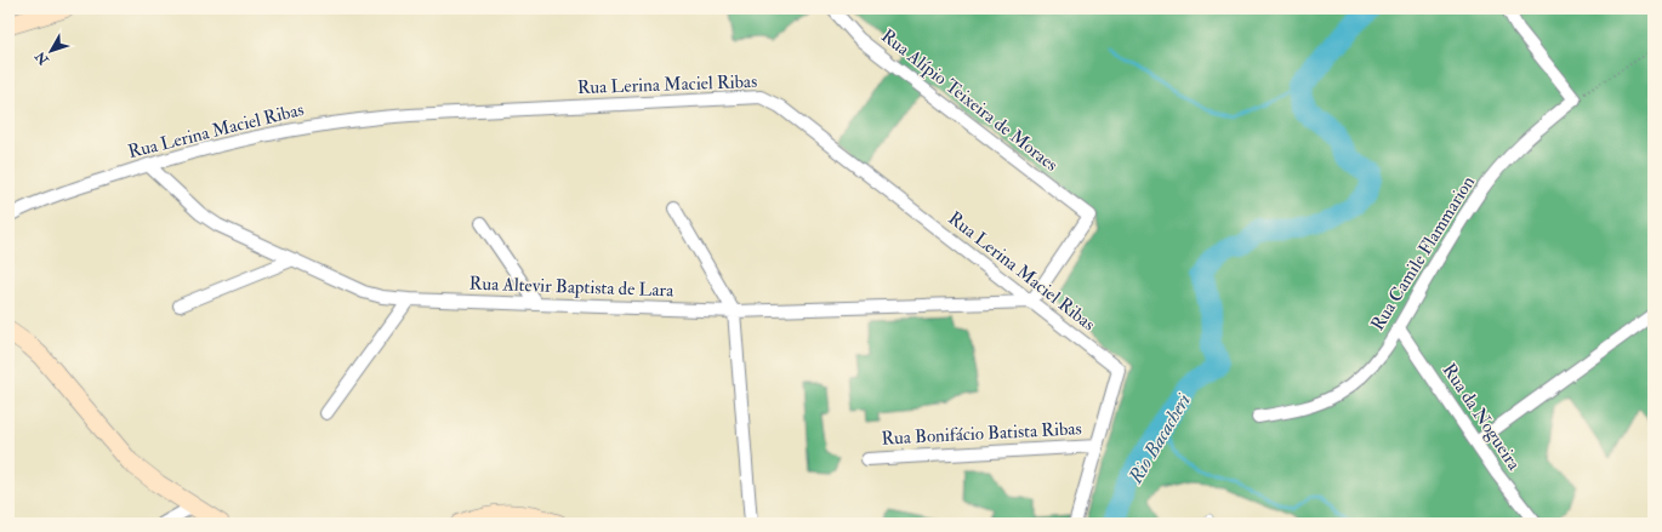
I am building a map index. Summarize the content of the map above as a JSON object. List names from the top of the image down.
{
  "streets": {
    "street": [
      "Rua Lerina Maciel Ribas",
      "Rua Alípio Teixeira de Moraes",
      "Rua Camile Flammarion",
      "Rua Altevir Baptista de Lara",
      "Rua da Nogueira",
      "Rua Bonifácio Batista Ribas"
    ]
  },
  "crossings": [
    ["Rua Lerina Maciel Ribas", "Rua Alípio Teixeira de Moraes"],
    ["Rua Lerina Maciel Ribas", "Rua Altevir Baptista de Lara"],
    ["Rua Lerina Maciel Ribas", "Rua Bonifácio Batista Ribas"],
    ["Rua Alípio Teixeira de Moraes", "Rua Altevir Baptista de Lara"],
    ["Rua Camile Flammarion", "Rua da Nogueira"]
  ],
  "water": ["Rio Bacacheri"],
  "north": "bottom left"
}
